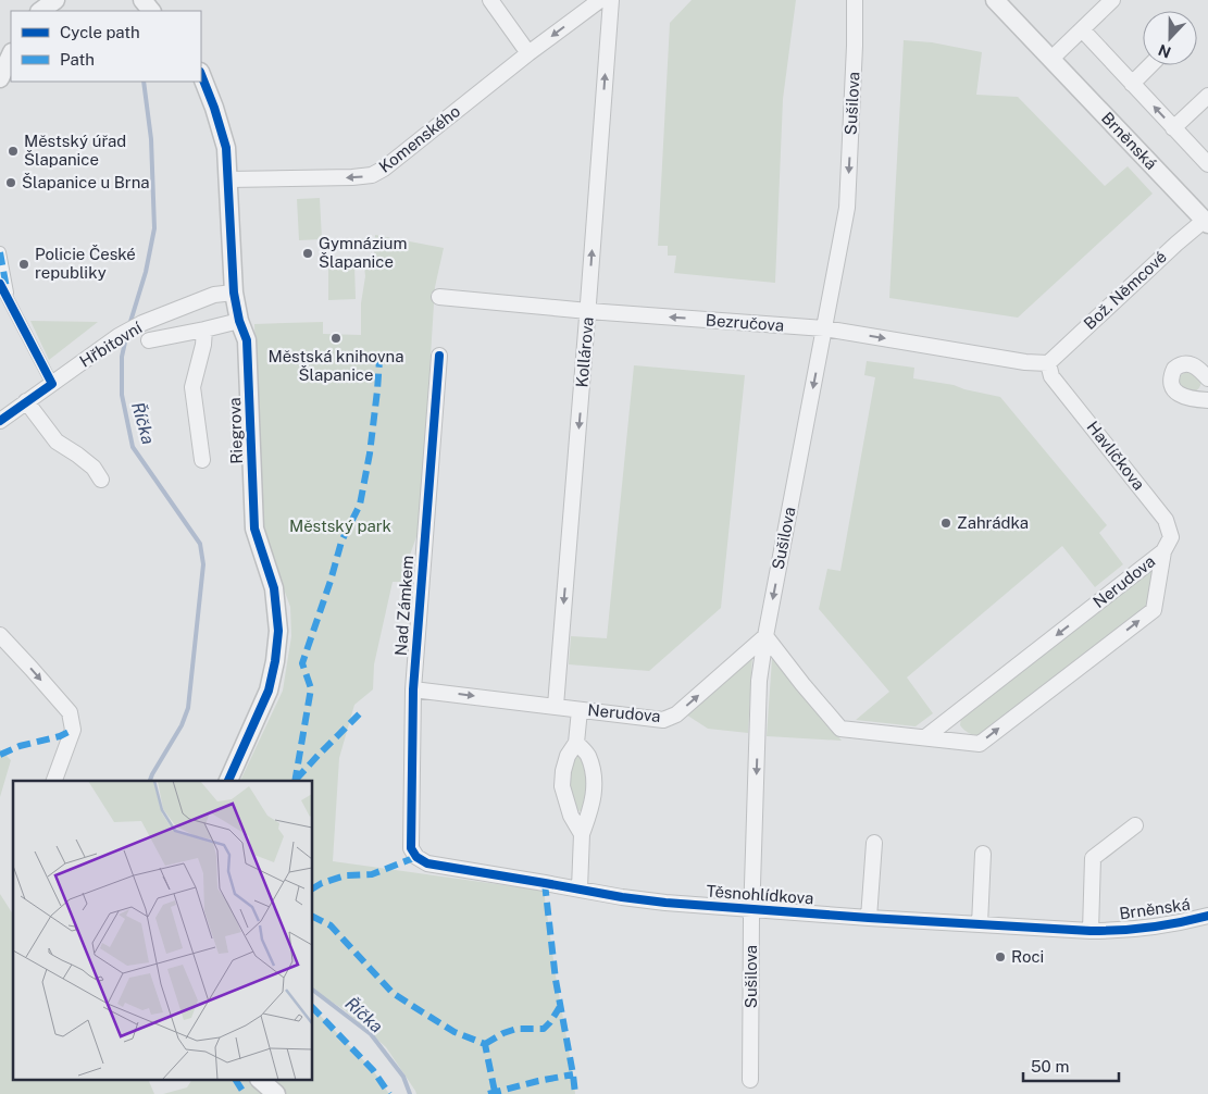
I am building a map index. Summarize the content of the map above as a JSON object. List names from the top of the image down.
{
  "streets": {
    "street": [
      "Sušilova",
      "Komenského",
      "Brněnská",
      "Bož. Němcové",
      "Bezručova",
      "Hřbitovní",
      "Kollárova",
      "Riegrova",
      "Havlíčkova",
      "Nerudova",
      "Nad Zámkem",
      "Těsnohlídkova"
    ]
  },
  "crossings": [
    ["Sušilova", "Bezručova"],
    ["Sušilova", "Nerudova"],
    ["Sušilova", "Těsnohlídkova"],
    ["Komenského", "Riegrova"],
    ["Brněnská", "Bož. Němcové"],
    ["Brněnská", "Těsnohlídkova"],
    ["Bož. Němcové", "Bezručova"],
    ["Bož. Němcové", "Havlíčkova"],
    ["Bezručova", "Kollárova"],
    ["Bezručova", "Havlíčkova"],
    ["Hřbitovní", "Riegrova"],
    ["Kollárova", "Nerudova"],
    ["Havlíčkova", "Nerudova"],
    ["Nerudova", "Nad Zámkem"],
    ["Nad Zámkem", "Těsnohlídkova"]
  ],
  "one_way": ["Sušilova", "Komenského"],
  "water": ["Říčka"],
  "parks": ["Městský park"],
  "places": [
    "Městský úřad Šlapanice",
    "Šlapanice u Brna",
    "Gymnázium Šlapanice",
    "Policie České republiky",
    "Městská knihovna Šlapanice",
    "Zahrádka",
    "Roci"
  ],
  "legend": ["Cycle path", "Path"],
  "scale_bar": "50 m",
  "north": "bottom"
}
